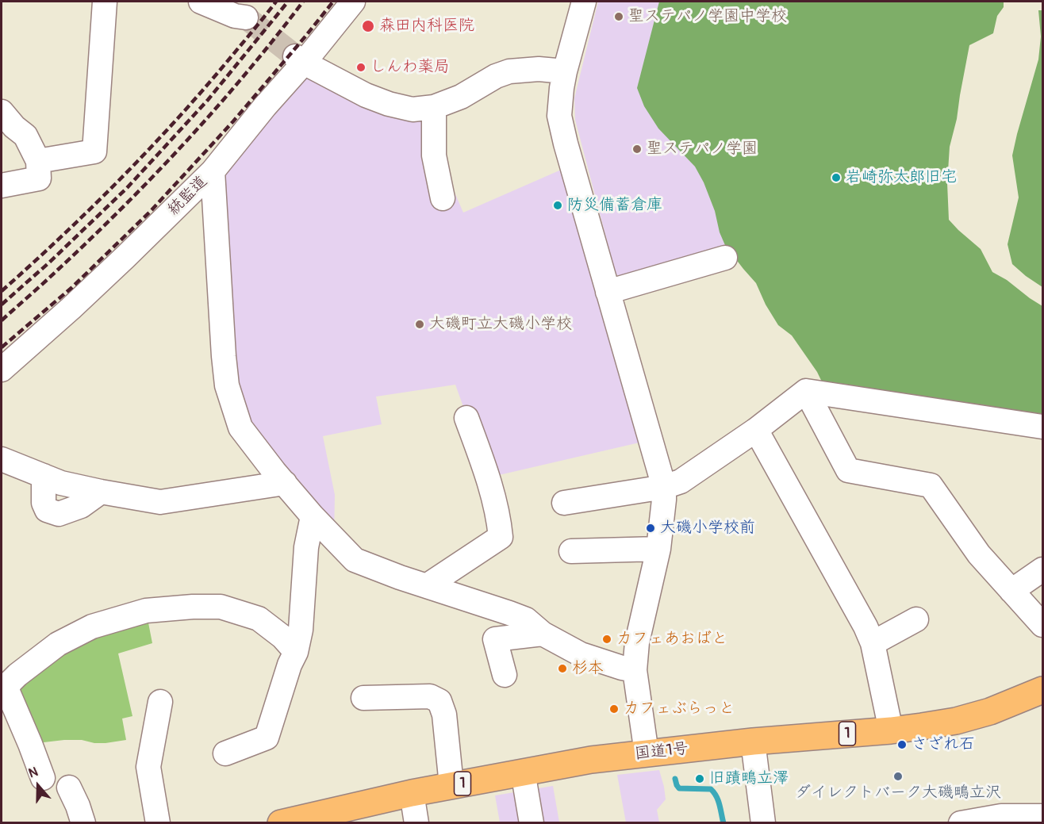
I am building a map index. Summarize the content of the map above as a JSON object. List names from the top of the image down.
{
  "streets": {
    "highway": ["1", "国道1号"],
    "street": ["統監道"]
  },
  "places": [
    "聖ステパノ学園中学校",
    "森田内科医院",
    "しんわ薬局",
    "聖ステパノ学園",
    "岩崎弥太郎旧宅",
    "防災備蓄倉庫",
    "大磯町立大磯小学校",
    "大磯小学校前",
    "カフェあおばと",
    "杉本",
    "カフェぶらっと",
    "さざれ石",
    "ダイレクトバーク大磯鴫立沢",
    "旧蹟鴫立澤"
  ],
  "north": "top"
}
